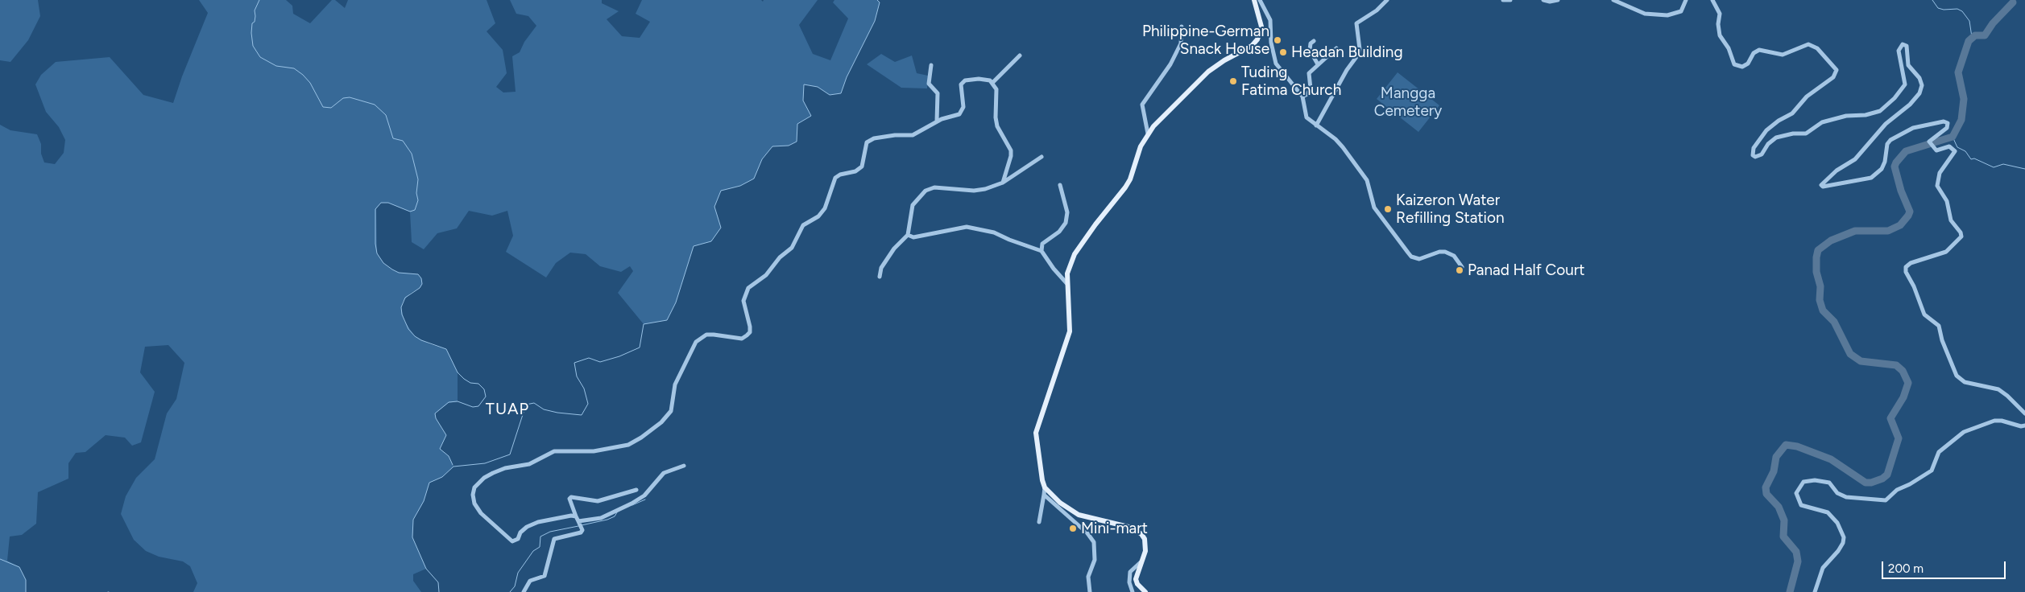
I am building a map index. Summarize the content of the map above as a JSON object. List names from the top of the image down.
{
  "districts": ["TUAP"],
  "parks": ["Mangga Cemetery"],
  "places": [
    "Philippine-German Snack House",
    "Headan Building",
    "Tuding Fatima Church",
    "Kaizeron Water Refilling Station",
    "Panad Half Court",
    "Mini-mart"
  ],
  "scale_bar": "200 m"
}
